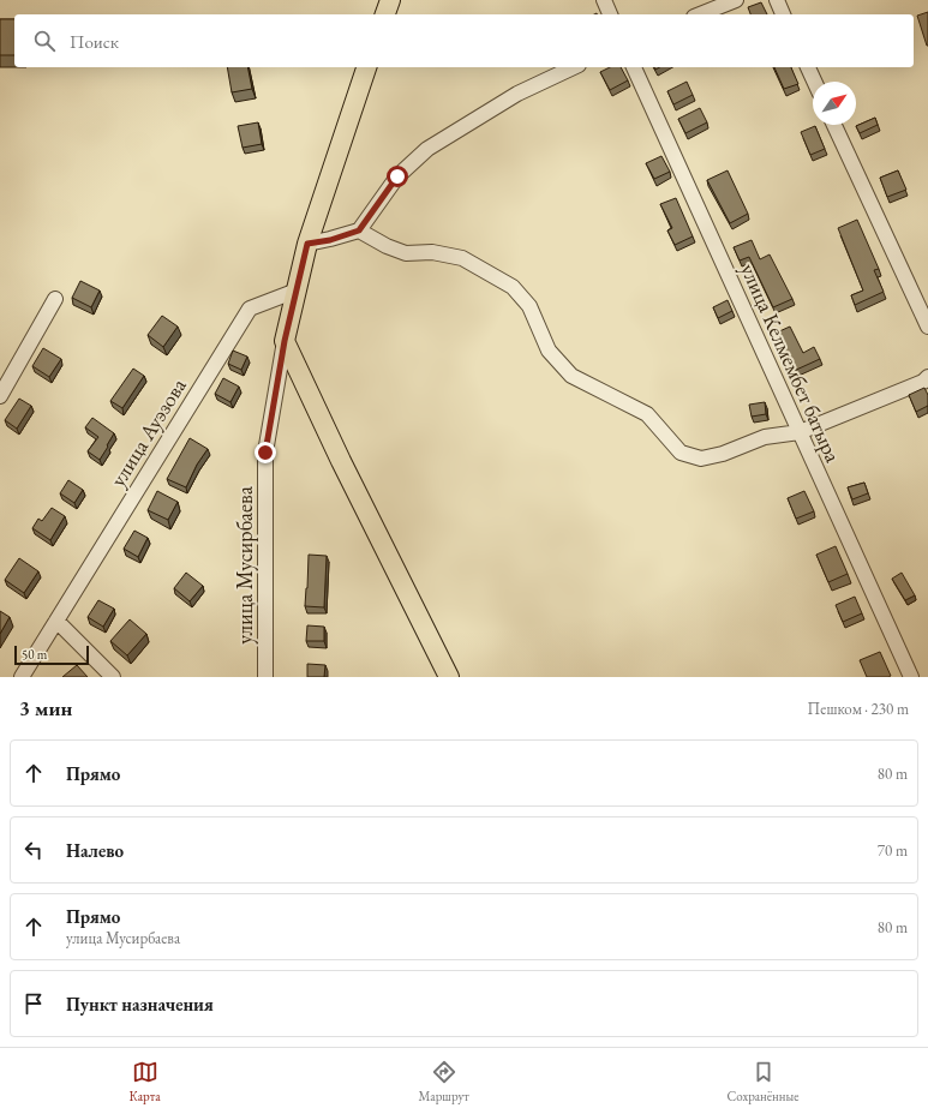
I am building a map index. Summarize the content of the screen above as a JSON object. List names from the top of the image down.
{
  "streets": {
    "street": ["улица Келмембет батыра", "улица Ауэзова", "улица Мусирбаева"]
  },
  "scale_bar": "50 m",
  "north": "top right",
  "page": {
    "search": "Поиск",
    "scale": "50 m",
    "heading": ["3 мин", "Пешком · 230 m"],
    "list": [
      ["Прямо", "80 m"],
      ["Налево", "70 m"],
      ["Прямо", "улица Мусирбаева", "80 m"],
      "Пункт назначения"
    ],
    "nav": ["Карта", "Маршрут", "Сохранённые"]
  }
}
